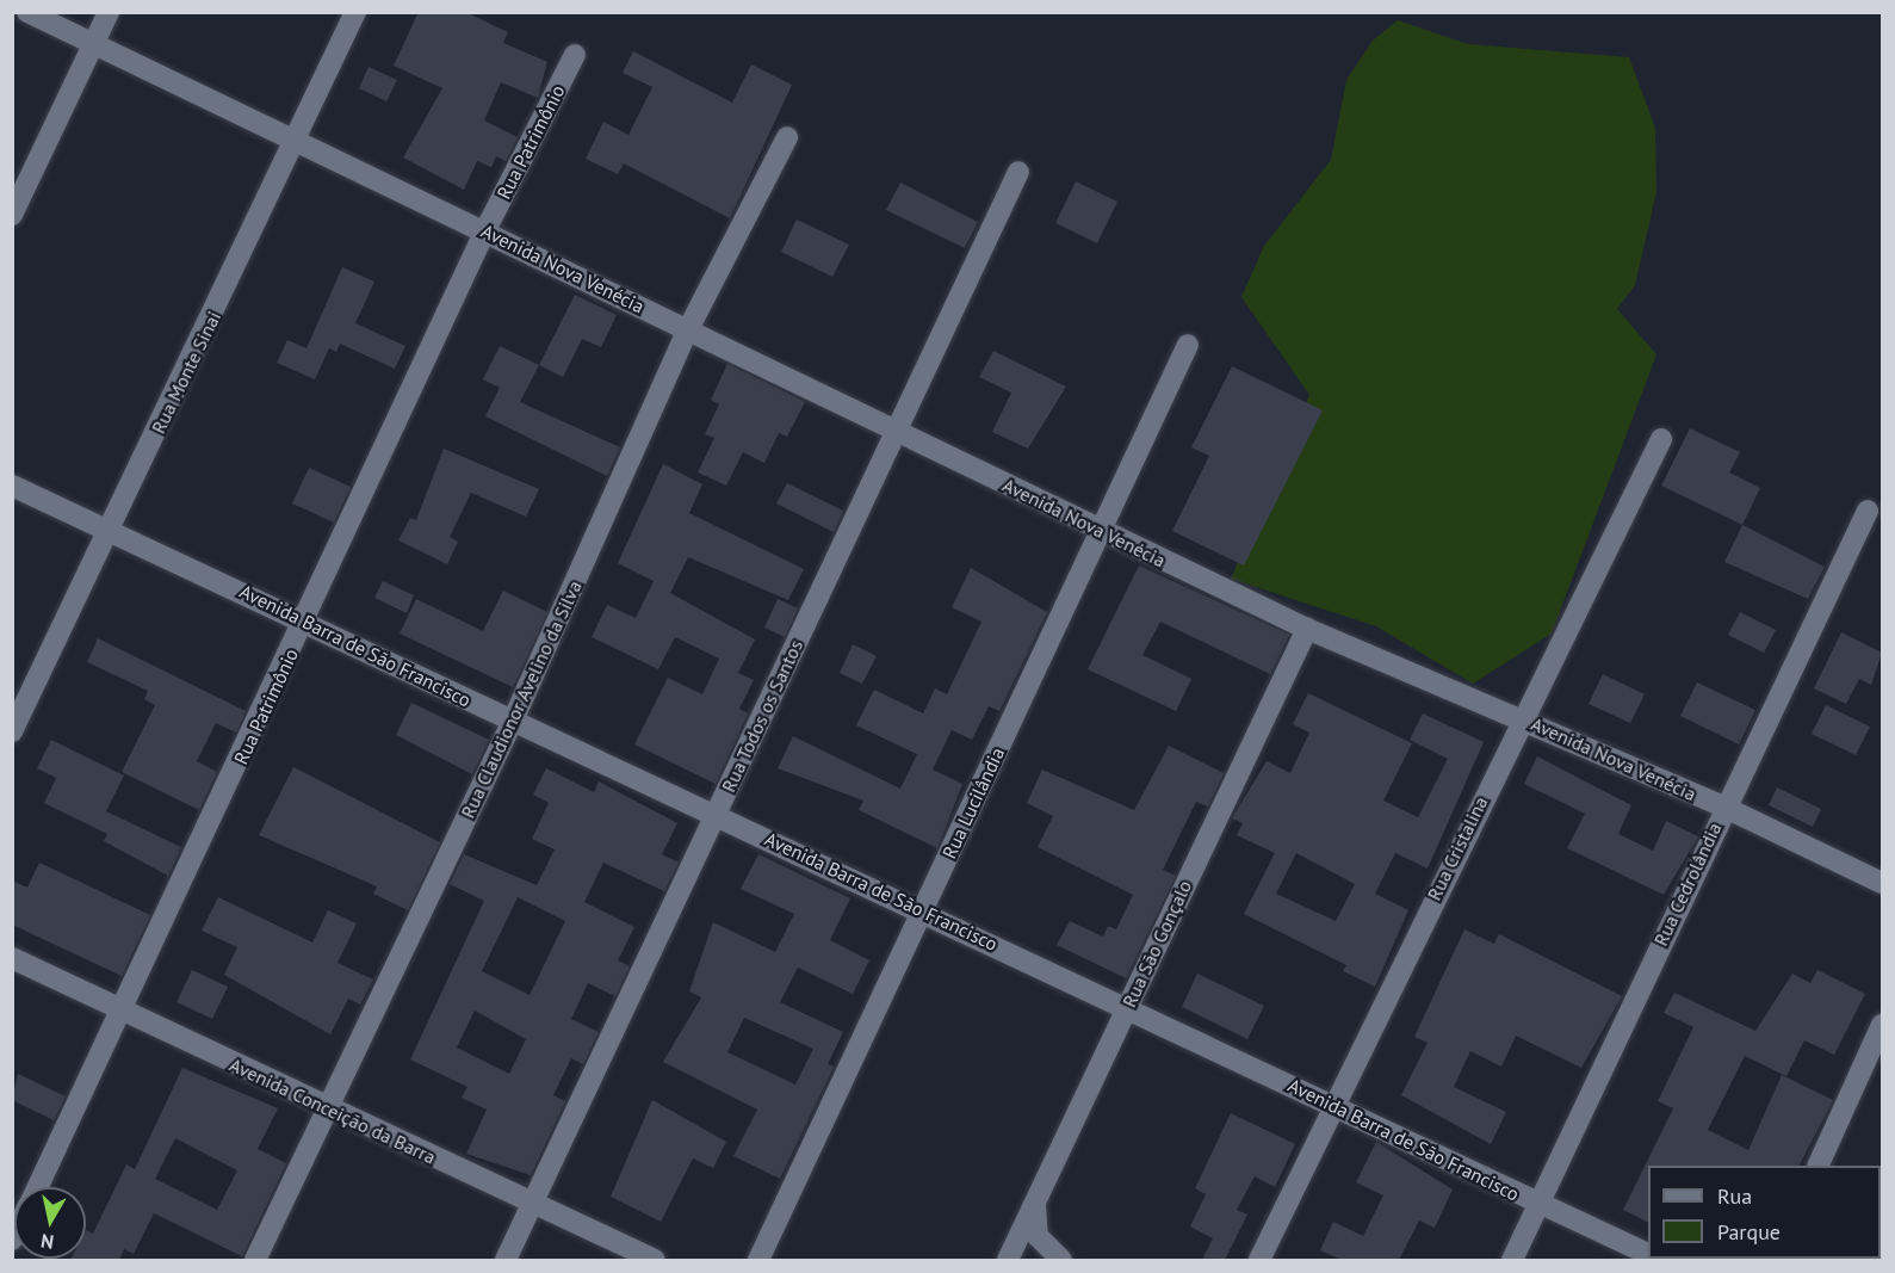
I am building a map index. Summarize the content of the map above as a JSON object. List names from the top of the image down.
{
  "streets": {
    "street": [
      "Rua Patrimônio",
      "Avenida Nova Venécia",
      "Rua Monte Sinai",
      "Avenida Barra de São Francisco",
      "Rua Claudionor Avelino da Silva",
      "Rua Todos os Santos",
      "Rua Lucilândia",
      "Rua Cristalina",
      "Rua Cedrolândia",
      "Rua São Gonçalo",
      "Avenida Conceição da Barra"
    ]
  },
  "crossings": [
    ["Rua Patrimônio", "Avenida Nova Venécia"],
    ["Rua Patrimônio", "Avenida Barra de São Francisco"],
    ["Rua Patrimônio", "Avenida Conceição da Barra"],
    ["Avenida Nova Venécia", "Rua Monte Sinai"],
    ["Avenida Nova Venécia", "Rua Claudionor Avelino da Silva"],
    ["Avenida Nova Venécia", "Rua Todos os Santos"],
    ["Avenida Nova Venécia", "Rua Lucilândia"],
    ["Avenida Nova Venécia", "Rua Cristalina"],
    ["Avenida Nova Venécia", "Rua Cedrolândia"],
    ["Avenida Nova Venécia", "Rua São Gonçalo"],
    ["Rua Monte Sinai", "Avenida Barra de São Francisco"],
    ["Avenida Barra de São Francisco", "Rua Claudionor Avelino da Silva"],
    ["Avenida Barra de São Francisco", "Rua Todos os Santos"],
    ["Avenida Barra de São Francisco", "Rua Lucilândia"],
    ["Avenida Barra de São Francisco", "Rua Cristalina"],
    ["Avenida Barra de São Francisco", "Rua Cedrolândia"],
    ["Avenida Barra de São Francisco", "Rua São Gonçalo"],
    ["Rua Claudionor Avelino da Silva", "Avenida Conceição da Barra"],
    ["Rua Todos os Santos", "Avenida Conceição da Barra"]
  ],
  "legend": ["Rua", "Parque"],
  "north": "bottom"
}
